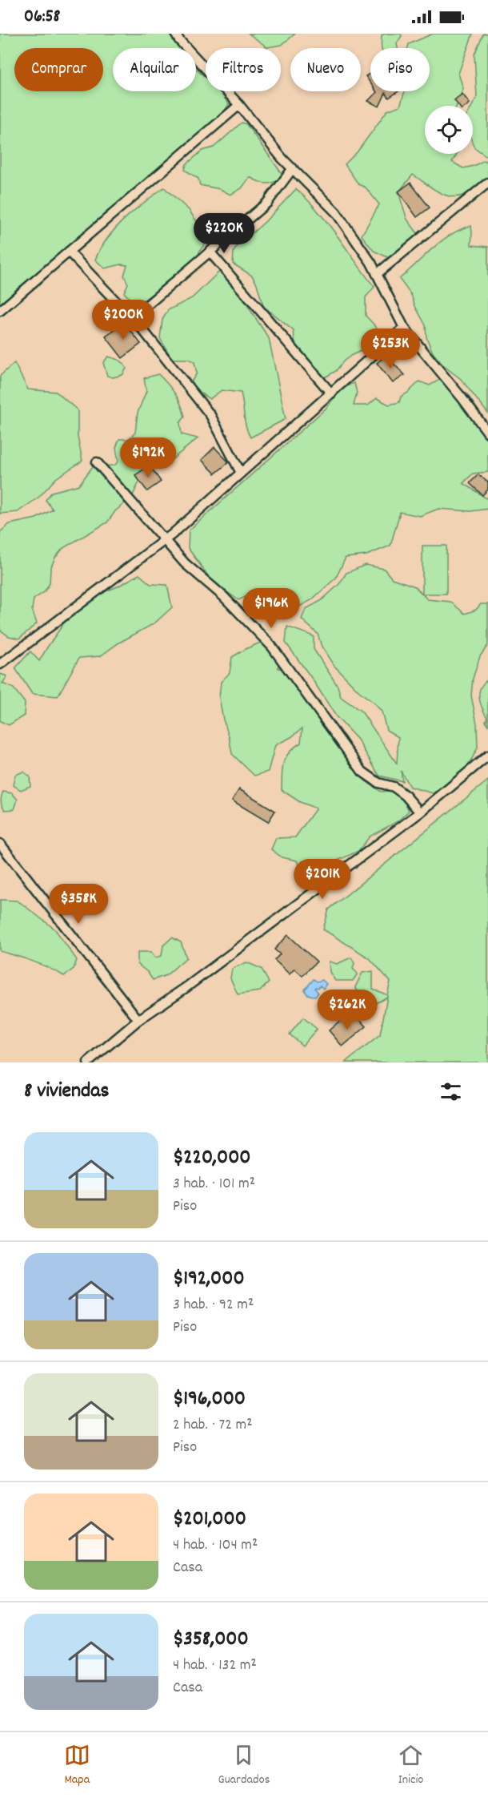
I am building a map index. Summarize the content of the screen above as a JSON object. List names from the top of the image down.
{
  "page": {
    "status": "06:58",
    "chip": [
      "Comprar",
      "Alquilar",
      "Filtros",
      "Nuevo",
      "Piso"
    ],
    "price": [
      "$220K",
      "$200K",
      "$253K",
      "$192K",
      "$196K",
      "$201K",
      "$358K",
      "$262K"
    ],
    "heading": "8 viviendas",
    "list": [
      {
        "name": "$220,000",
        "note": "3 hab. · 101 m² · Piso"
      },
      {
        "name": "$192,000",
        "note": "3 hab. · 92 m² · Piso"
      },
      {
        "name": "$196,000",
        "note": "2 hab. · 72 m² · Piso"
      },
      {
        "name": "$201,000",
        "note": "4 hab. · 104 m² · Casa"
      },
      {
        "name": "$358,000",
        "note": "4 hab. · 132 m² · Casa"
      }
    ],
    "tabs": ["Mapa", "Guardados", "Inicio"]
  }
}
